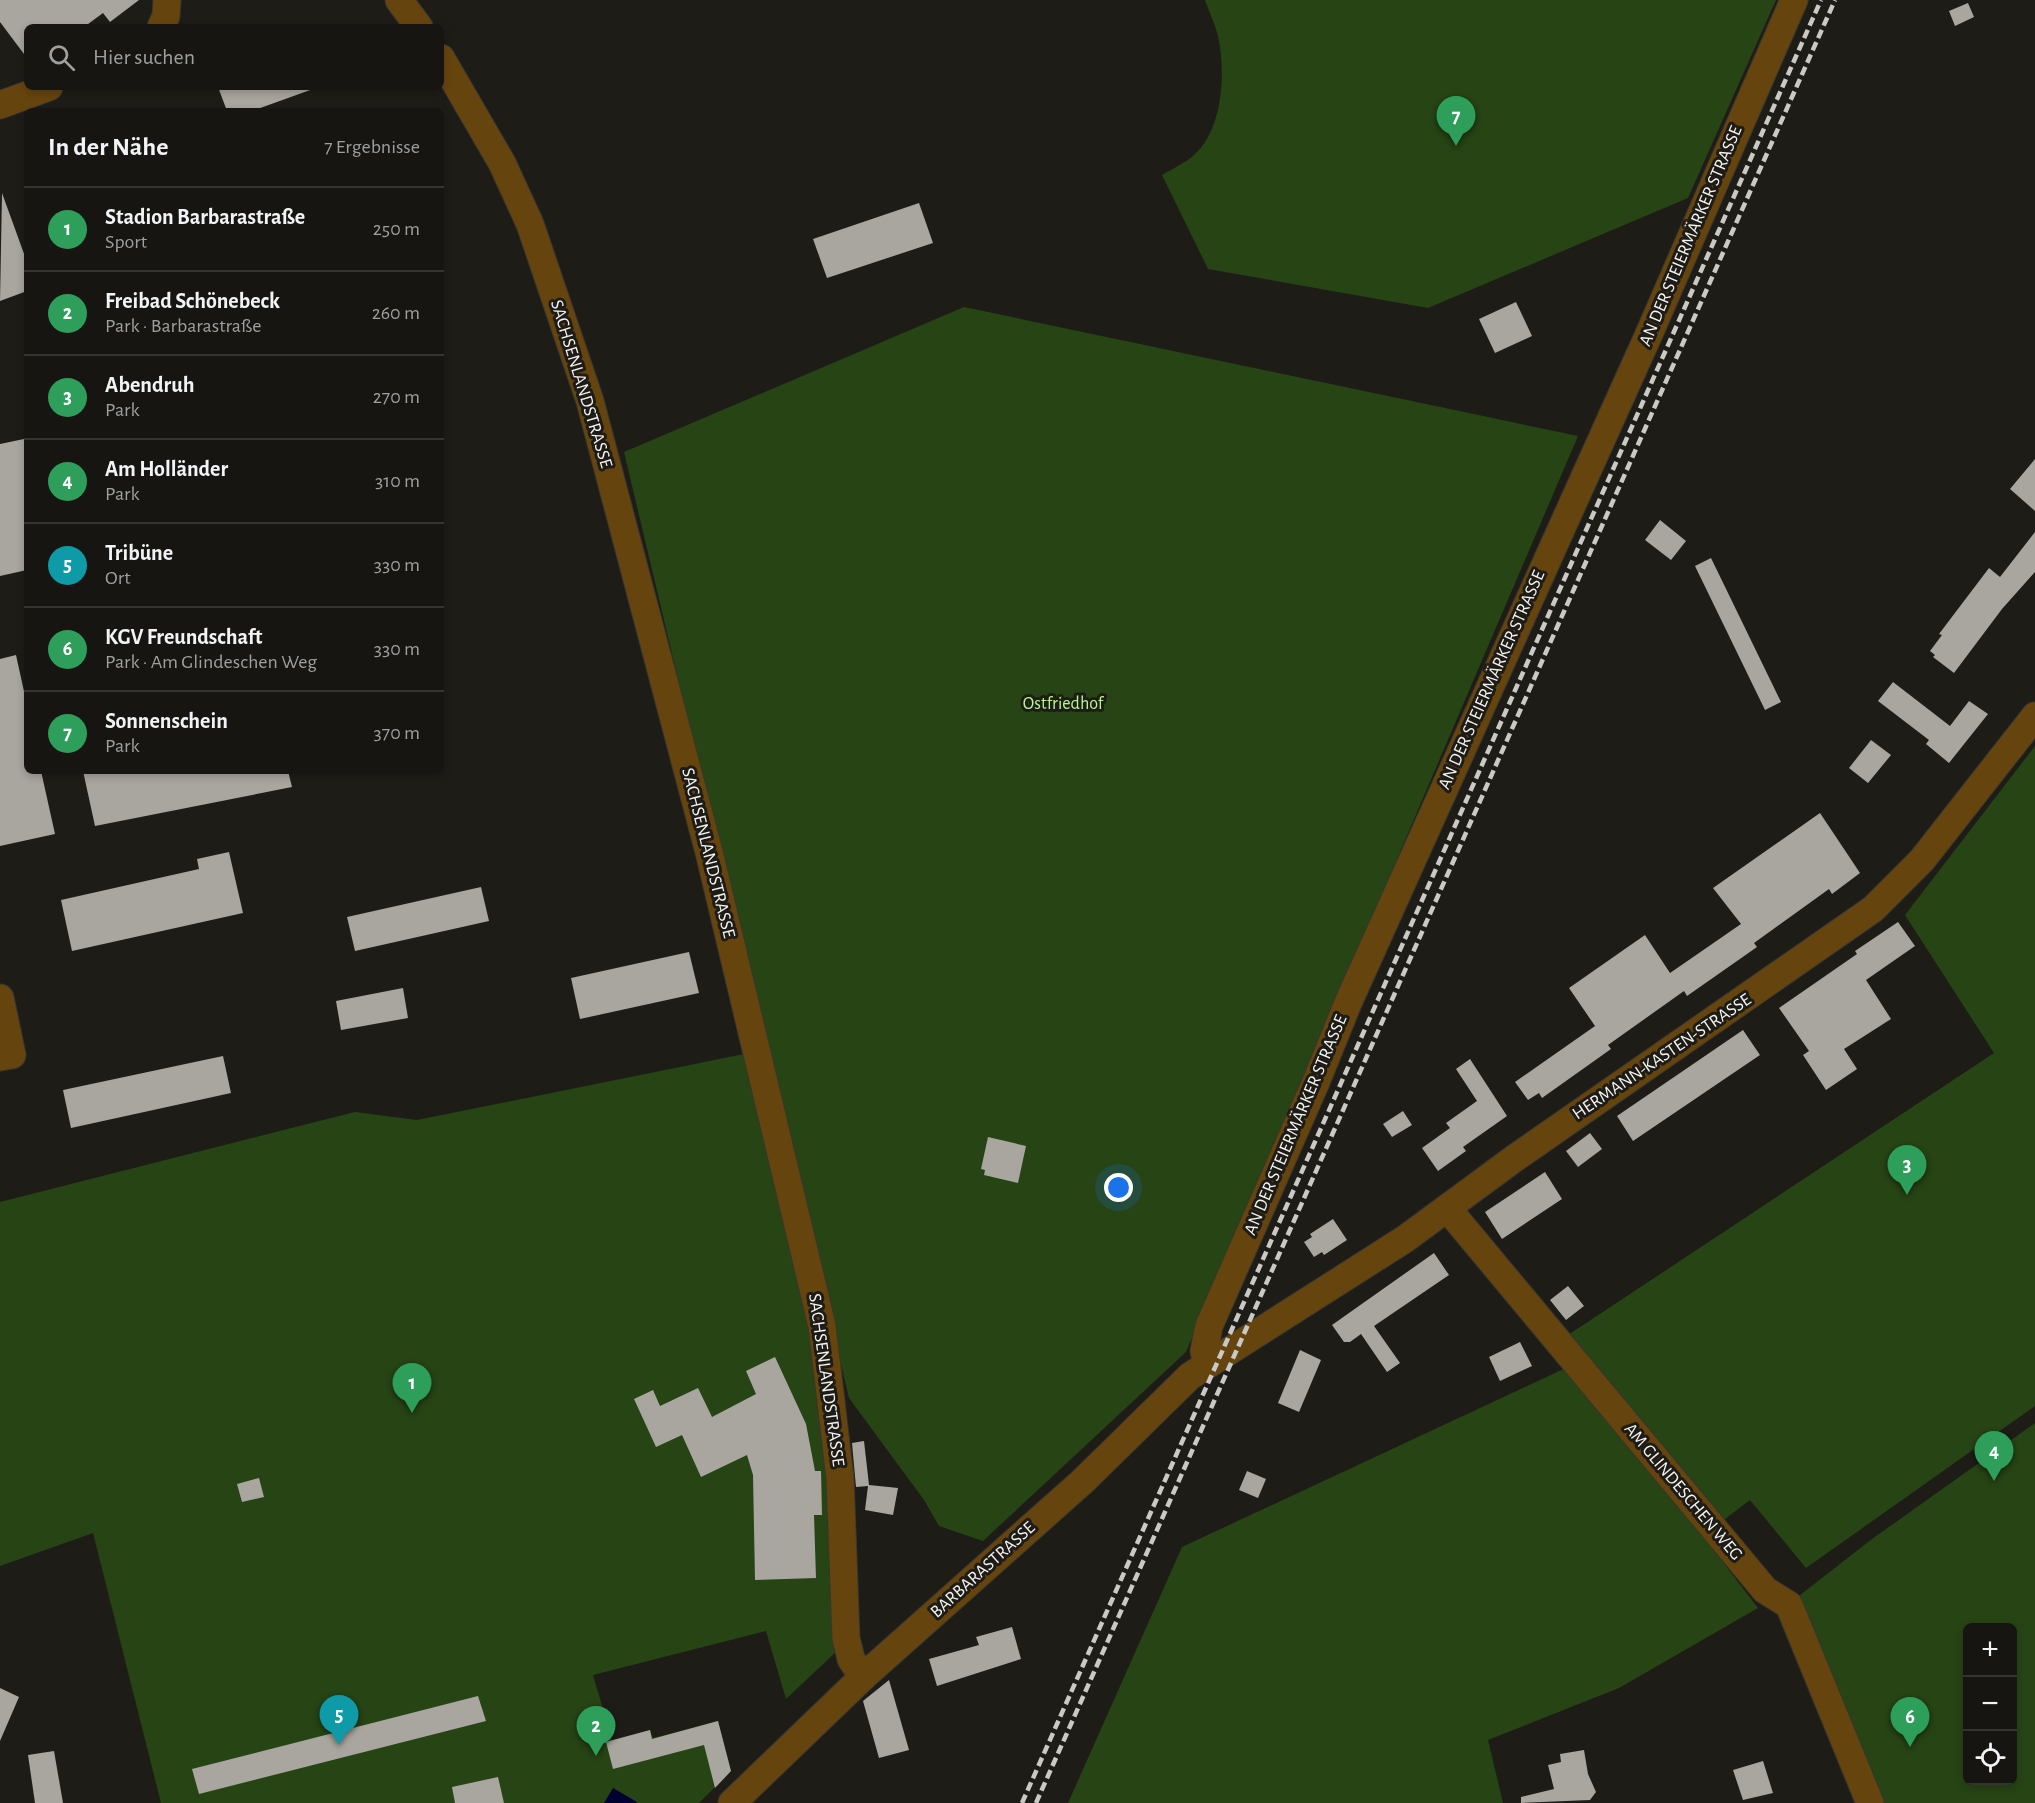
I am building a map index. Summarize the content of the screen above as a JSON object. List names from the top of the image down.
{
  "streets": {
    "street": [
      "AN DER STEIERMÄRKER STRASSE",
      "SACHSENLANDSTRASSE",
      "HERMANN-KASTEN-STRASSE",
      "AM GLINDESCHEN WEG",
      "BARBARASTRASSE"
    ]
  },
  "crossings": [
    ["AN DER STEIERMÄRKER STRASSE", "BARBARASTRASSE"],
    ["SACHSENLANDSTRASSE", "BARBARASTRASSE"],
    ["HERMANN-KASTEN-STRASSE", "AM GLINDESCHEN WEG"],
    ["HERMANN-KASTEN-STRASSE", "BARBARASTRASSE"]
  ],
  "parks": ["Ostfriedhof"],
  "page": {
    "search": "Hier suchen",
    "pins": [
      "7",
      "3",
      "1",
      "4",
      "5",
      "6",
      "2"
    ],
    "heading": ["In der Nähe", "7 Ergebnisse"],
    "list": [
      {
        "mark": "1",
        "name": "Stadion Barbarastraße",
        "note": "Sport",
        "value": "250 m"
      },
      {
        "mark": "2",
        "name": "Freibad Schönebeck",
        "note": "Park · Barbarastraße",
        "value": "260 m"
      },
      {
        "mark": "3",
        "name": "Abendruh",
        "note": "Park",
        "value": "270 m"
      },
      {
        "mark": "4",
        "name": "Am Holländer",
        "note": "Park",
        "value": "310 m"
      },
      {
        "mark": "5",
        "name": "Tribüne",
        "note": "Ort",
        "value": "330 m"
      },
      {
        "mark": "6",
        "name": "KGV Freundschaft",
        "note": "Park · Am Glindeschen Weg",
        "value": "330 m"
      },
      {
        "mark": "7",
        "name": "Sonnenschein",
        "note": "Park",
        "value": "370 m"
      }
    ],
    "map_buttons": ["+", "−"]
  }
}
